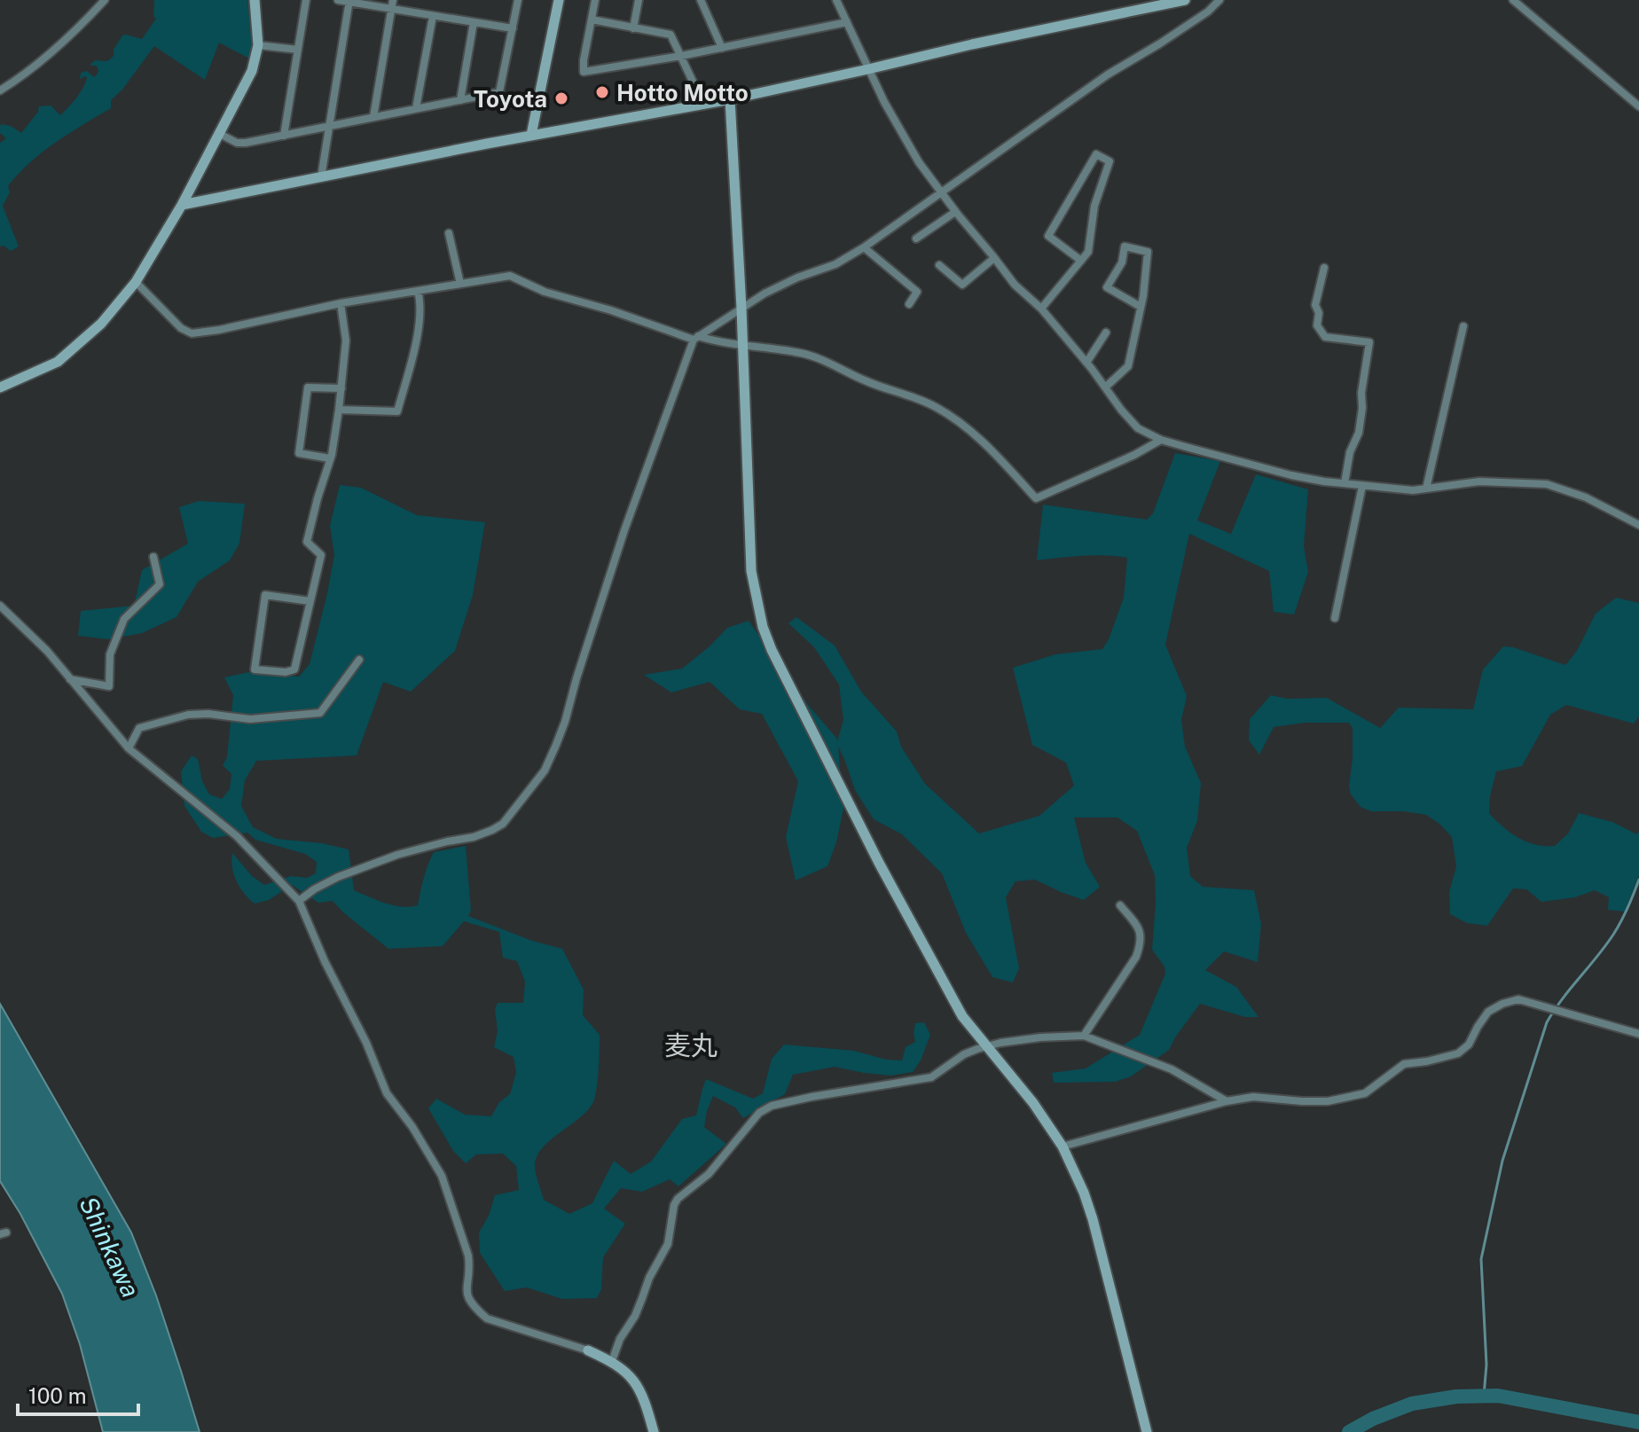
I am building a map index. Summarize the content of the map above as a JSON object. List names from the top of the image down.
{
  "districts": ["麦丸"],
  "water": ["Shinkawa"],
  "places": ["Hotto Motto", "Toyota"],
  "scale_bar": "100 m"
}
